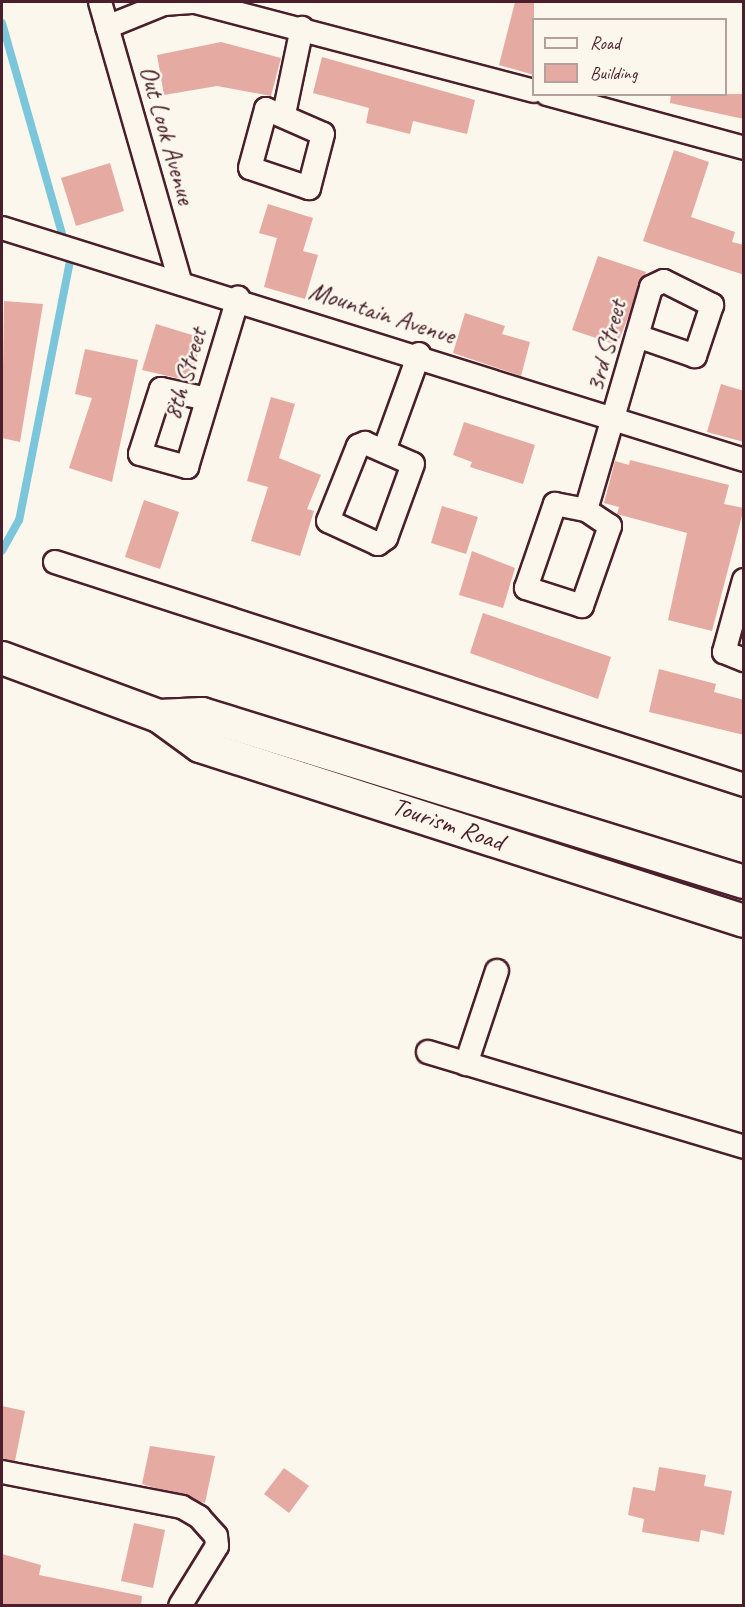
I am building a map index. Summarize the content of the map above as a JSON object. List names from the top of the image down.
{
  "streets": {
    "main road": ["Tourism Road"],
    "street": [
      "Out Look Avenue",
      "Mountain Avenue",
      "3rd Street",
      "8th Street"
    ]
  },
  "crossings": [
    ["Out Look Avenue", "Mountain Avenue"],
    ["Mountain Avenue", "3rd Street"],
    ["Mountain Avenue", "8th Street"]
  ],
  "legend": ["Road", "Building"]
}
